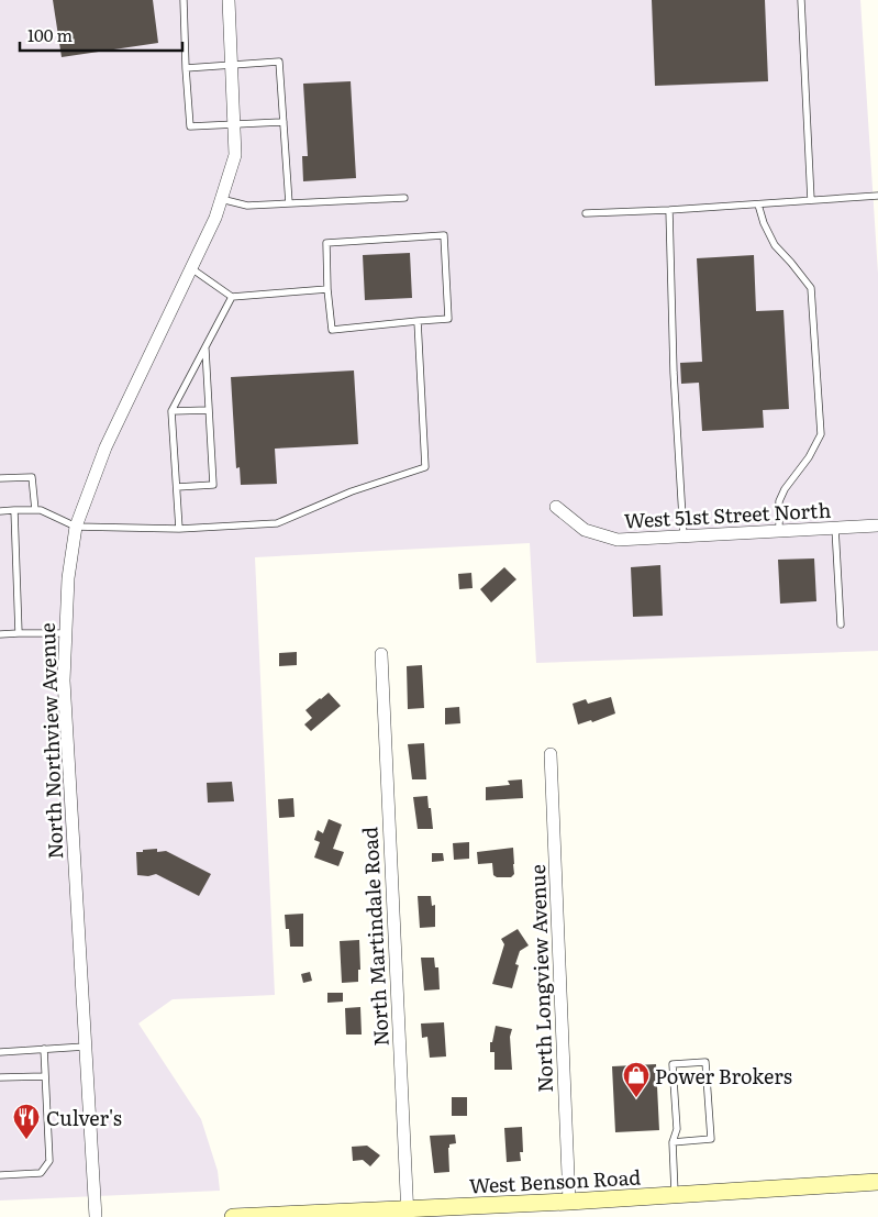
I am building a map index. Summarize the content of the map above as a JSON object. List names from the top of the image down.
{
  "streets": {
    "main road": ["West Benson Road"],
    "street": [
      "West 51st Street North",
      "North Northview Avenue",
      "North Martindale Road",
      "North Longview Avenue"
    ]
  },
  "crossings": [
    ["North Martindale Road", "West Benson Road"],
    ["North Longview Avenue", "West Benson Road"]
  ],
  "places": {
    "shop": ["Power Brokers"],
    "restaurant": ["Culver's"]
  },
  "scale_bar": "100 m"
}
